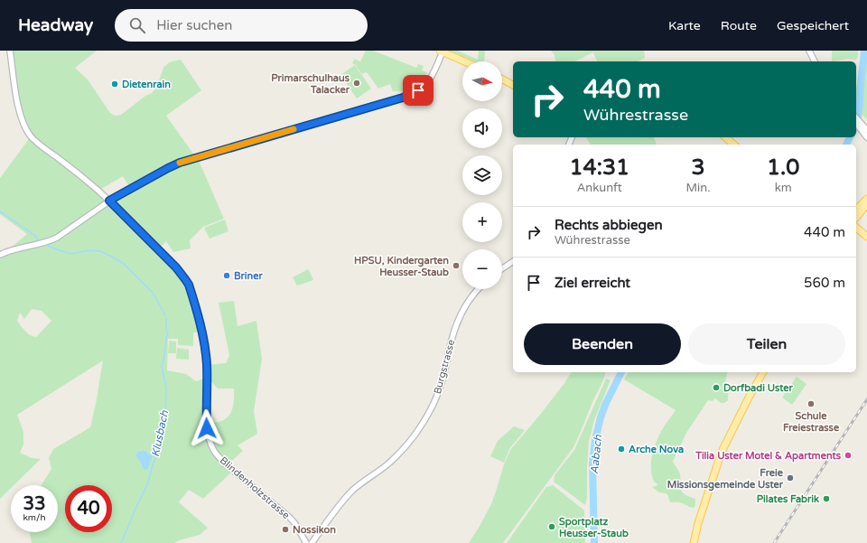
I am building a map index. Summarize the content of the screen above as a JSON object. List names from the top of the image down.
{
  "streets": {
    "street": ["Burgstrasse", "Blindenholzstrasse"]
  },
  "water": ["Klusbach", "Aabach"],
  "places": [
    "Primarschulhaus Talacker",
    "Dietenrain",
    "HPSU, Kindergarten Heusser-Staub",
    "Briner",
    "Dorfbadi Uster",
    "Schule Freiestrasse",
    "Arche Nova",
    "Tilia Uster Motel & Apartments",
    "Freie Missionsgemeinde Uster",
    "Pilates Fabrik",
    "Sportplatz Heusser-Staub",
    "Nossikon"
  ],
  "north": "right",
  "page": {
    "header": "Headway",
    "search": "Hier suchen",
    "nav": ["Karte", "Route", "Gespeichert"],
    "map_buttons": ["+", "−"],
    "turn": ["440 m", "Wührestrasse"],
    "eta": [
      "14:31",
      "Ankunft",
      "3",
      "Min.",
      "1.0",
      "km"
    ],
    "list": [
      {
        "name": "Rechts abbiegen",
        "note": "Wührestrasse",
        "value": "440 m"
      },
      {
        "name": "Ziel erreicht",
        "value": "560 m"
      }
    ],
    "buttons": ["Beenden", "Teilen"],
    "speed": "33 km/h",
    "limit": "40"
  }
}
